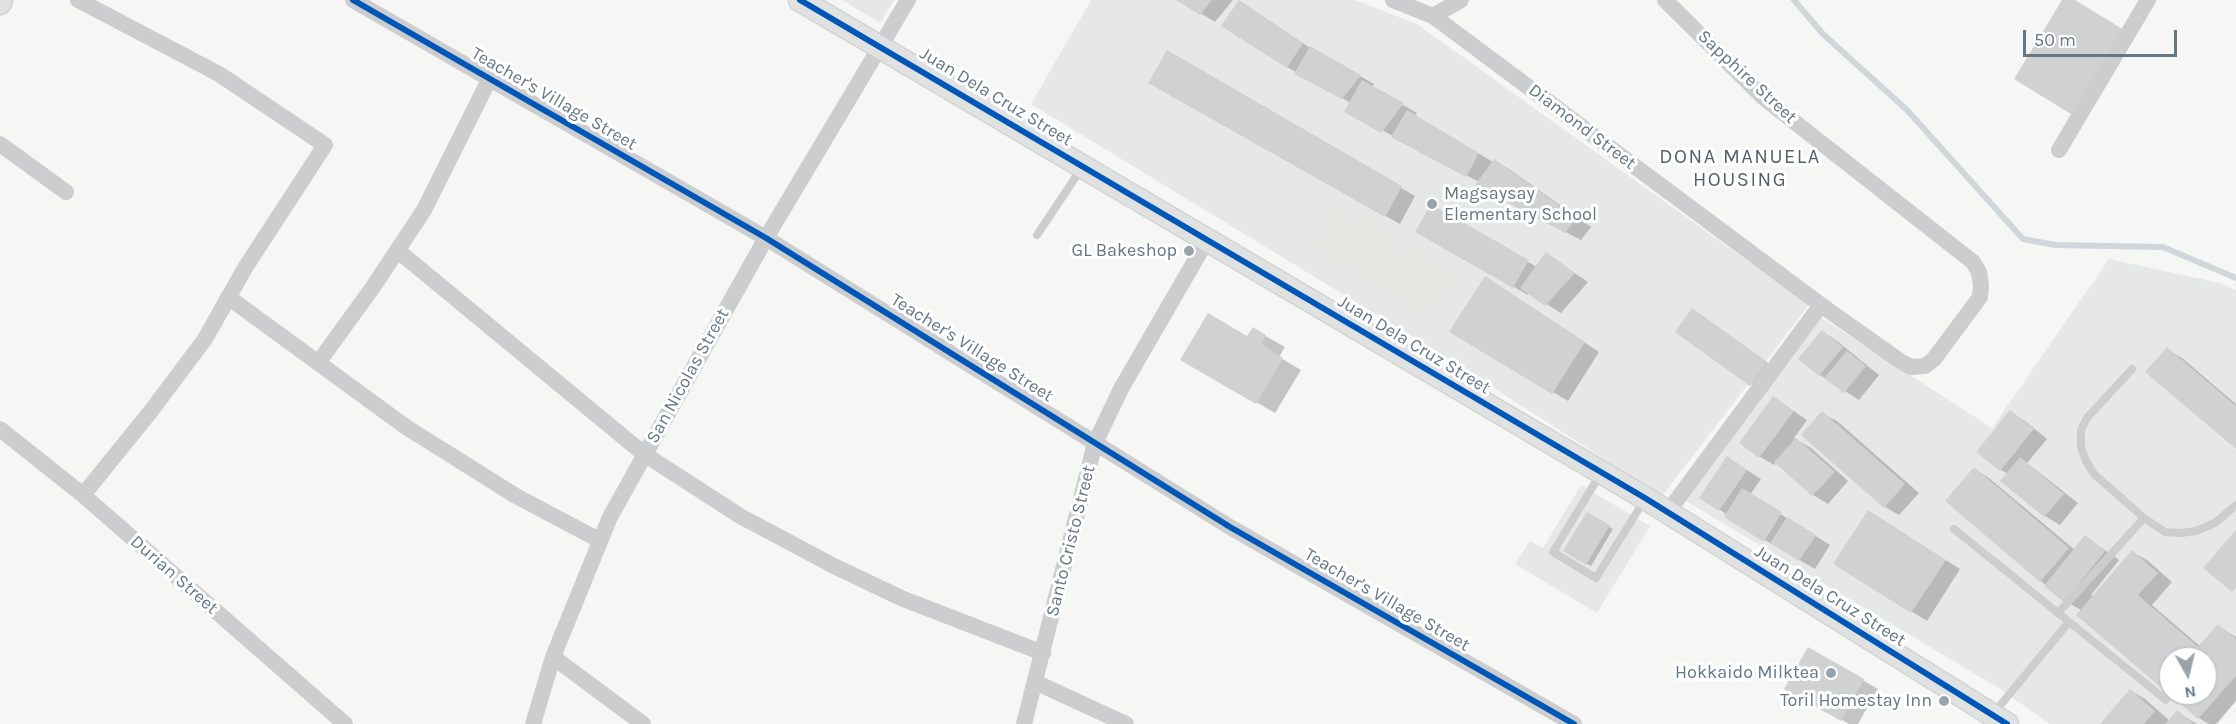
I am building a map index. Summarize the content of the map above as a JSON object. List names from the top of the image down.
{
  "streets": {
    "street": [
      "Sapphire Street",
      "Juan Dela Cruz Street",
      "Teacher's Village Street",
      "Diamond Street",
      "San Nicolas Street",
      "Santo Cristo Street",
      "Durian Street"
    ]
  },
  "crossings": [
    ["Sapphire Street", "Diamond Street"],
    ["Juan Dela Cruz Street", "San Nicolas Street"],
    ["Juan Dela Cruz Street", "Santo Cristo Street"],
    ["Teacher's Village Street", "San Nicolas Street"],
    ["Teacher's Village Street", "Santo Cristo Street"]
  ],
  "districts": ["DONA MANUELA HOUSING"],
  "places": [
    "Magsaysay Elementary School",
    "GL Bakeshop",
    "Hokkaido Milktea",
    "Toril Homestay Inn"
  ],
  "scale_bar": "50 m",
  "north": "bottom"
}
